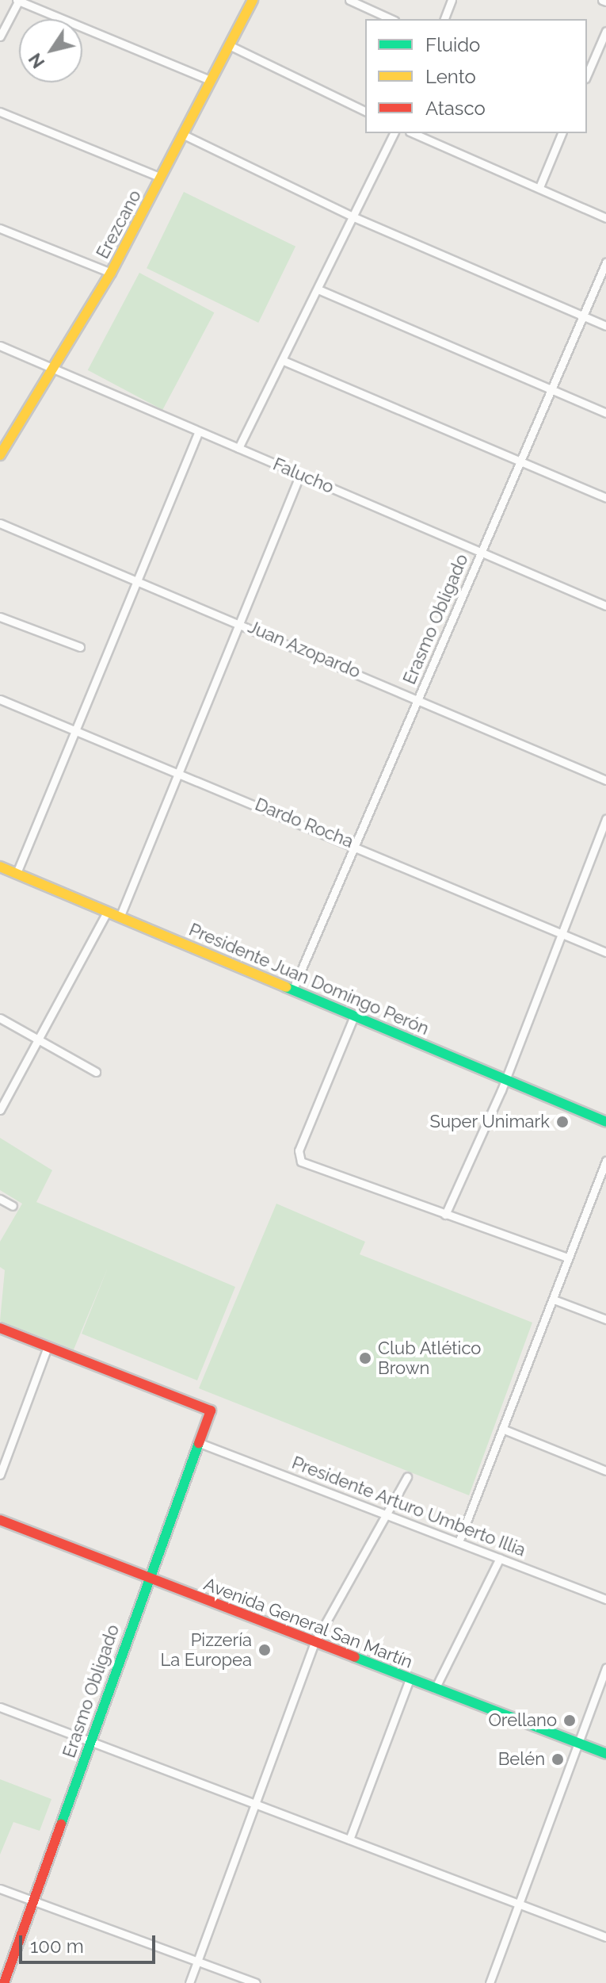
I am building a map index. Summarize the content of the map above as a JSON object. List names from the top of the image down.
{
  "streets": {
    "street": [
      "Erezcano",
      "Falucho",
      "Erasmo Obligado",
      "Juan Azopardo",
      "Dardo Rocha",
      "Presidente Juan Domingo Perón",
      "Presidente Arturo Umberto Illia",
      "Avenida General San Martín"
    ]
  },
  "crossings": [
    ["Erezcano", "Falucho"],
    ["Falucho", "Erasmo Obligado"],
    ["Erasmo Obligado", "Juan Azopardo"],
    ["Erasmo Obligado", "Dardo Rocha"],
    ["Erasmo Obligado", "Presidente Juan Domingo Perón"],
    ["Erasmo Obligado", "Presidente Arturo Umberto Illia"],
    ["Erasmo Obligado", "Avenida General San Martín"]
  ],
  "places": [
    "Super Unimark",
    "Club Atlético Brown",
    "Pizzería La Europea",
    "Orellano",
    "Belén"
  ],
  "legend": ["Fluido", "Lento", "Atasco"],
  "scale_bar": "100 m",
  "north": "bottom left"
}
